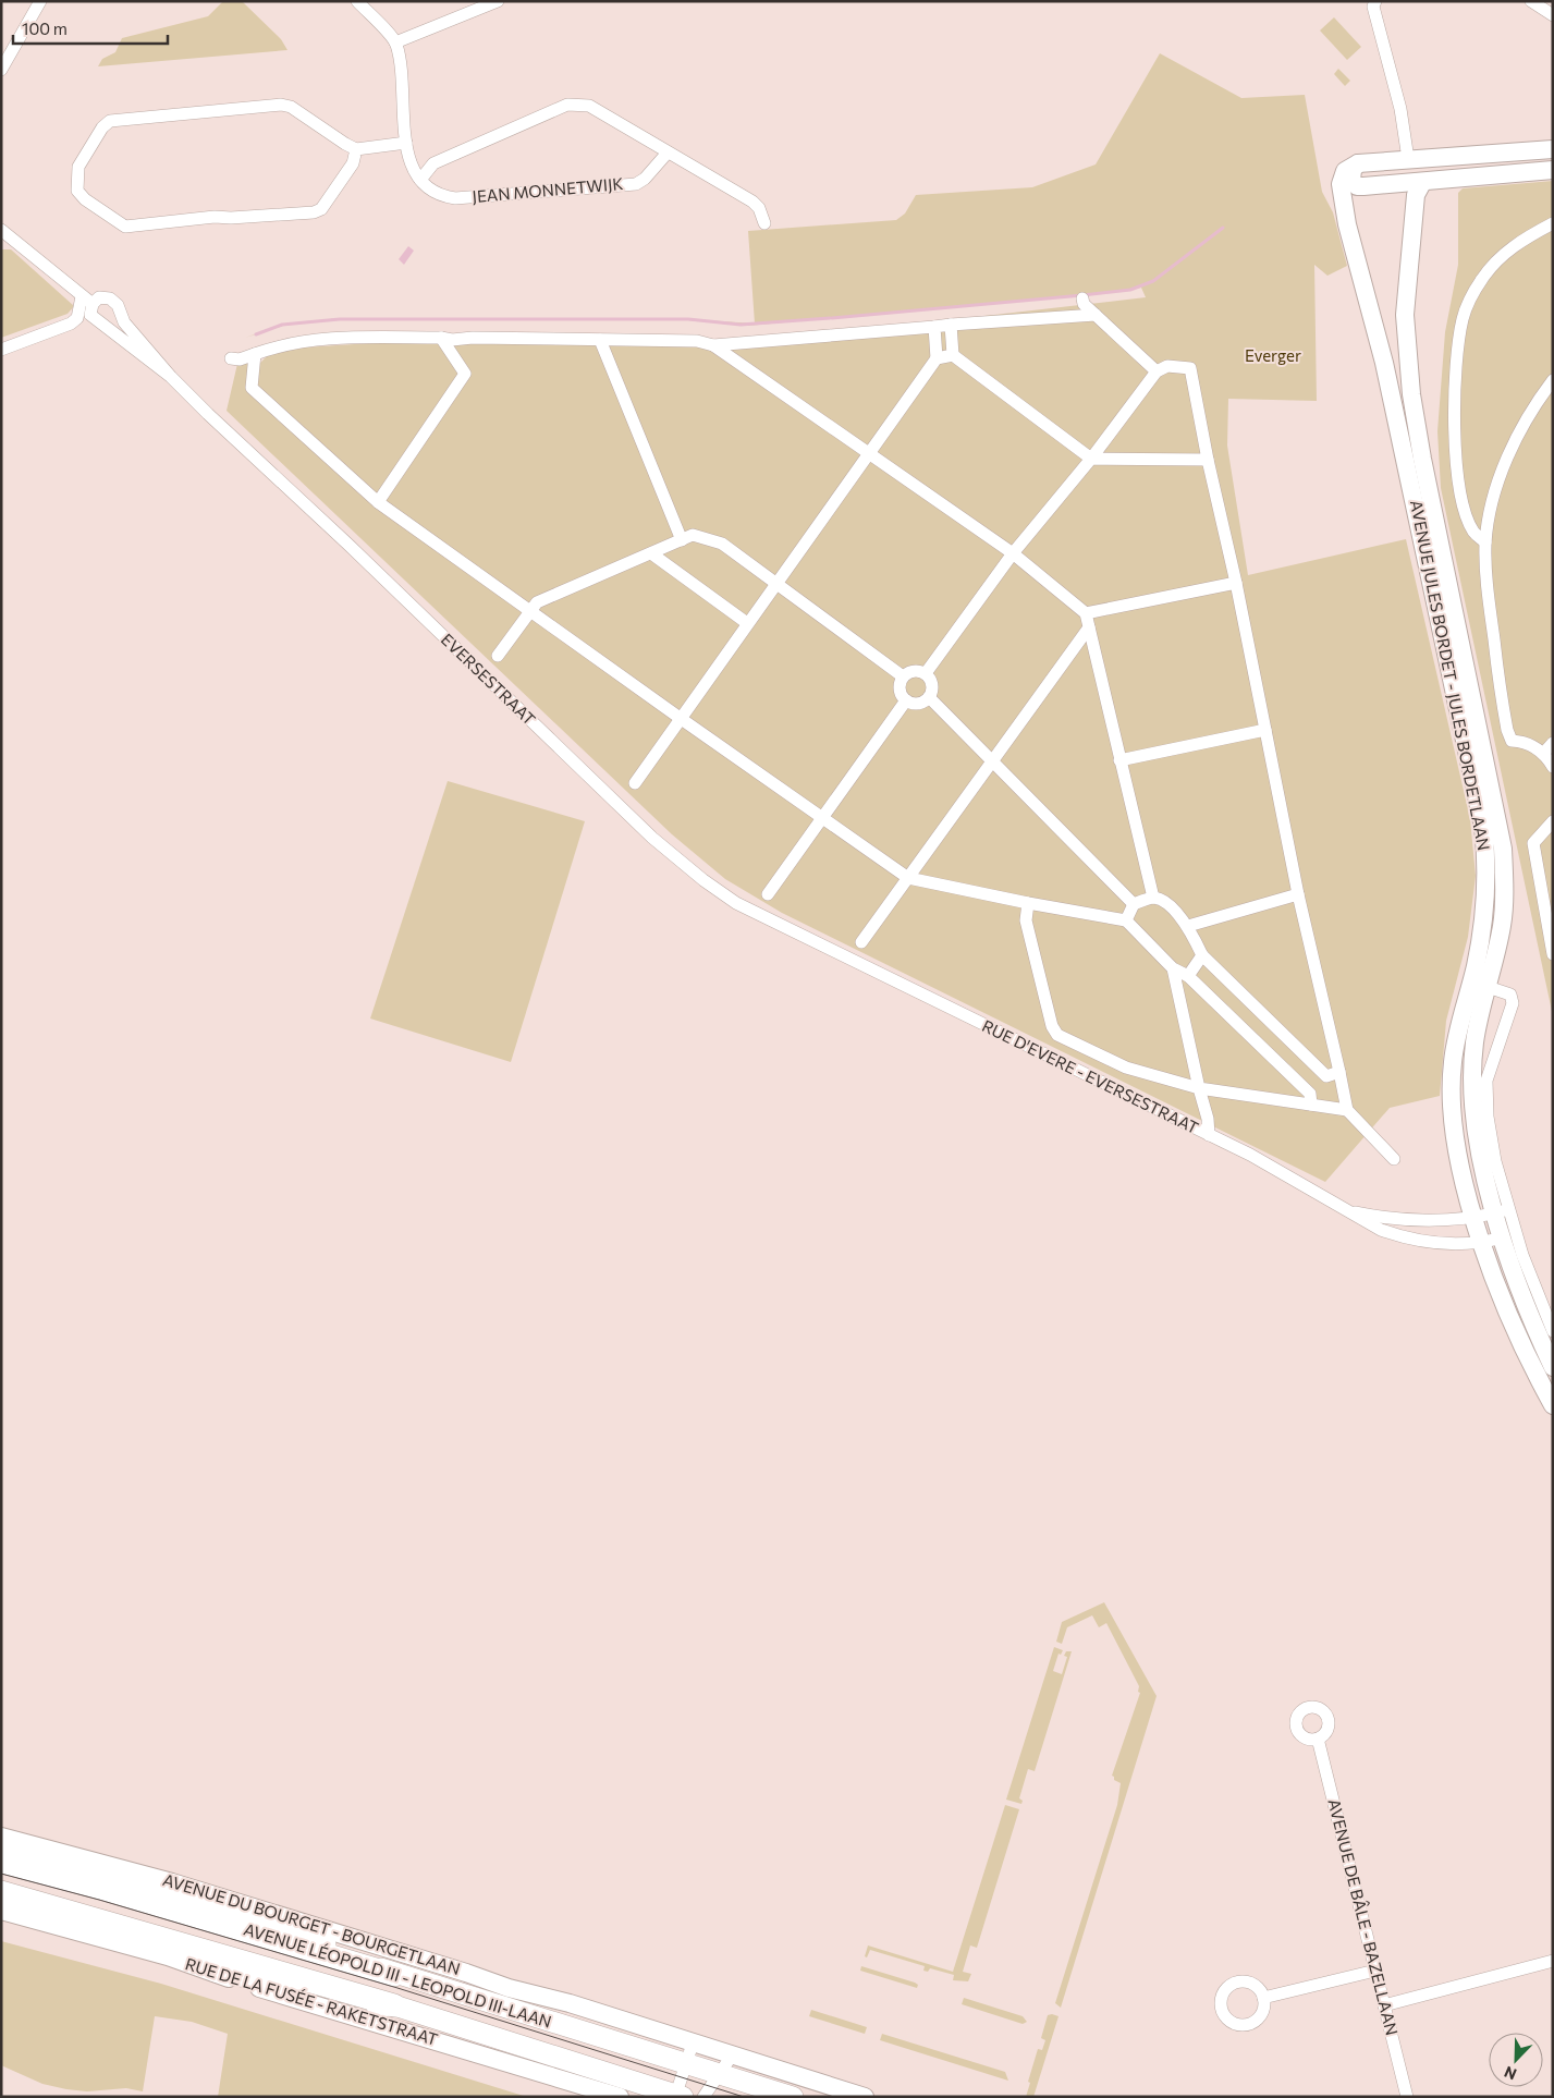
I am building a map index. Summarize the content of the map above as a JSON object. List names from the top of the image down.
{
  "streets": {
    "highway": ["AVENUE LÉOPOLD III - LEOPOLD III-LAAN"],
    "main road": ["AVENUE JULES BORDET - JULES BORDETLAAN", "AVENUE DU BOURGET - BOURGETLAAN", "RUE DE LA FUSÉE - RAKETSTRAAT"],
    "street": [
      "JEAN MONNETWIJK",
      "EVERSESTRAAT",
      "RUE D'EVERE - EVERSESTRAAT",
      "AVENUE DE BÂLE - BAZELLAAN"
    ]
  },
  "crossings": [
    ["AVENUE JULES BORDET - JULES BORDETLAAN", "RUE D'EVERE - EVERSESTRAAT"],
    ["EVERSESTRAAT", "RUE D'EVERE - EVERSESTRAAT"]
  ],
  "parks": ["Everger"],
  "scale_bar": "100 m",
  "north": "bottom left"
}
